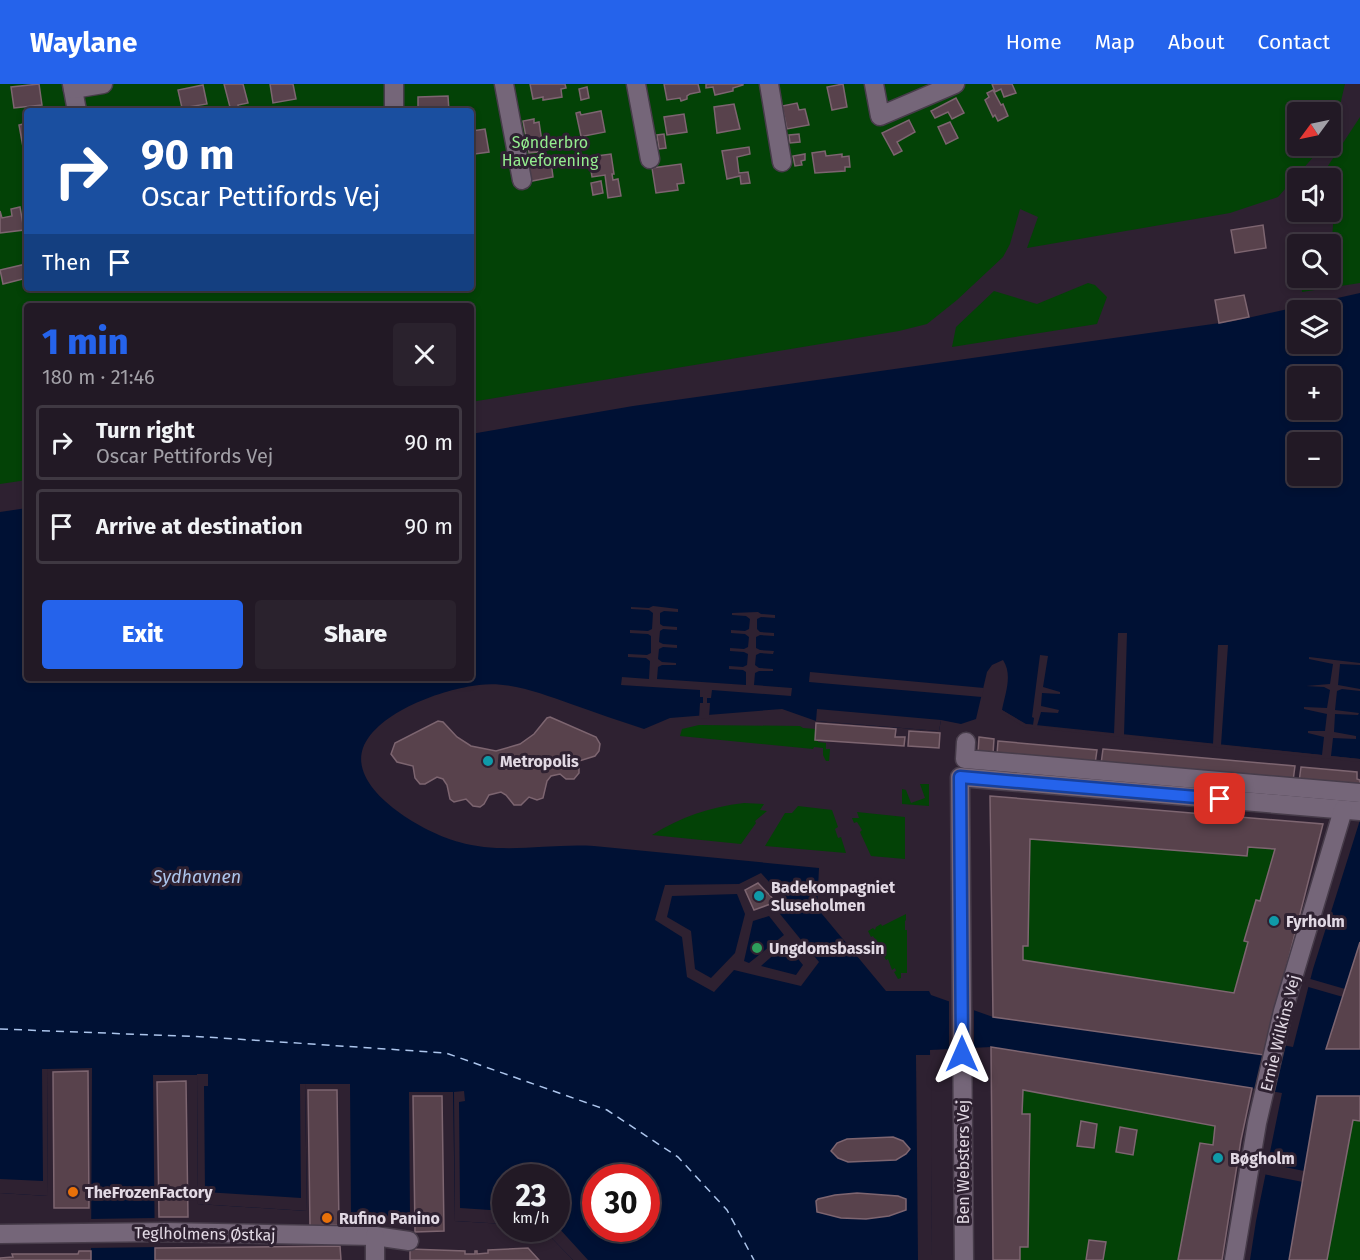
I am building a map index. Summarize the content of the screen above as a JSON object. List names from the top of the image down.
{
  "streets": {
    "street": ["Ernie Wilkins Vej", "Ben Websters Vej", "Teglholmens Østkaj"]
  },
  "crossings": [
    ["Ernie Wilkins Vej", "Ben Websters Vej"]
  ],
  "water": ["Sydhavnen"],
  "parks": ["Sønderbro Haveforening"],
  "places": [
    "Metropolis",
    "Badekompagniet Sluseholmen",
    "Fyrholm",
    "Ungdomsbassin",
    "Bøgholm",
    "TheFrozenFactory",
    "Rufino Panino"
  ],
  "north": "bottom left",
  "page": {
    "header": "Waylane",
    "nav": [
      "Home",
      "Map",
      "About",
      "Contact"
    ],
    "map_buttons": ["+", "−"],
    "turn": ["90 m", "Oscar Pettifords Vej"],
    "then": "Then",
    "heading": ["1 min", "180 m · 21:46"],
    "list": [
      {
        "name": "Turn right",
        "note": "Oscar Pettifords Vej",
        "value": "90 m"
      },
      {
        "name": "Arrive at destination",
        "value": "90 m"
      }
    ],
    "buttons": ["Exit", "Share"],
    "speed": "23 km/h",
    "limit": "30"
  }
}
